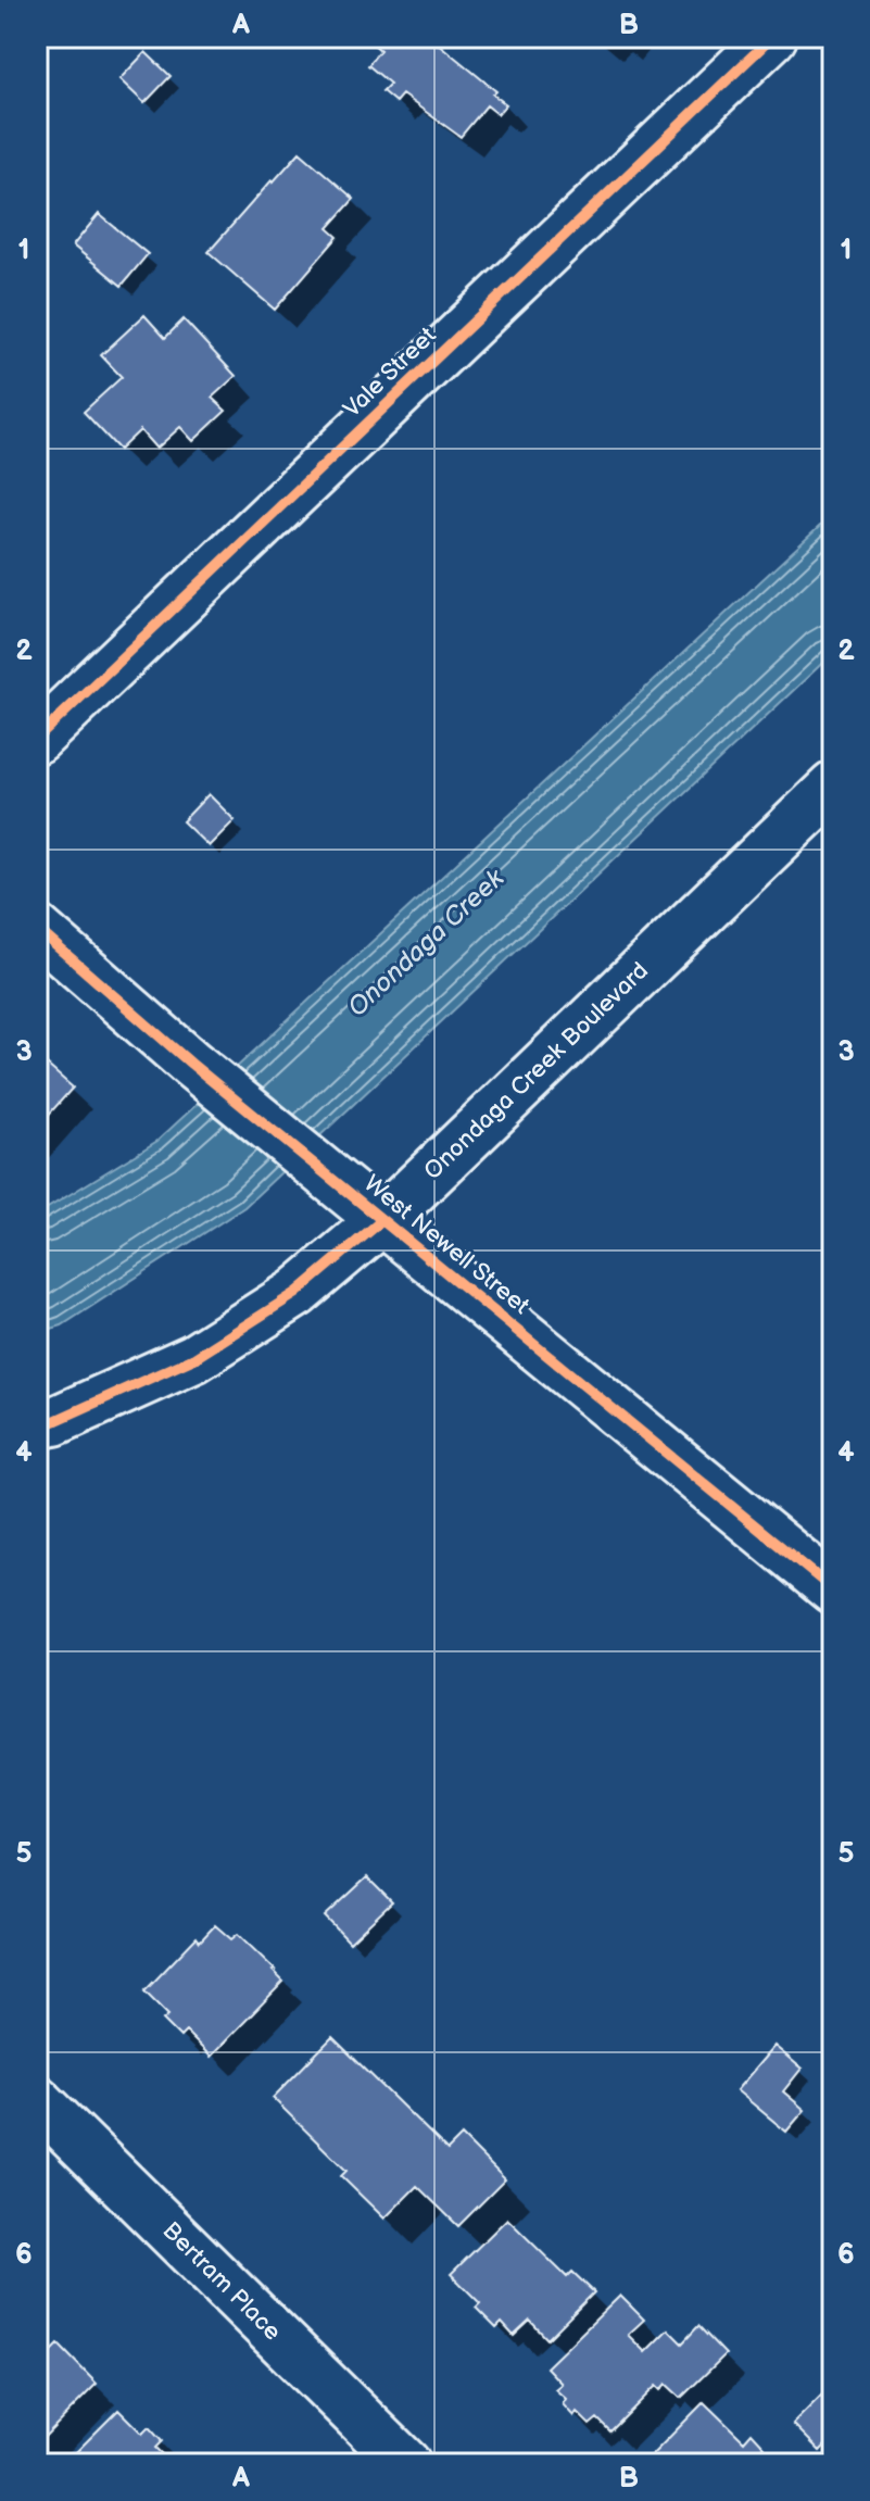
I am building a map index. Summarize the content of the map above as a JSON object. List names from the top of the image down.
{
  "streets": {
    "street": [
      "Vale Street",
      "Onondaga Creek Boulevard",
      "West Newell Street",
      "Bertram Place"
    ]
  },
  "crossings": [
    ["Onondaga Creek Boulevard", "West Newell Street"]
  ],
  "water": ["Onondaga Creek"],
  "grid": {
    "columns": ["A", "B"],
    "rows": [
      "1",
      "2",
      "3",
      "4",
      "5",
      "6"
    ]
  }
}
